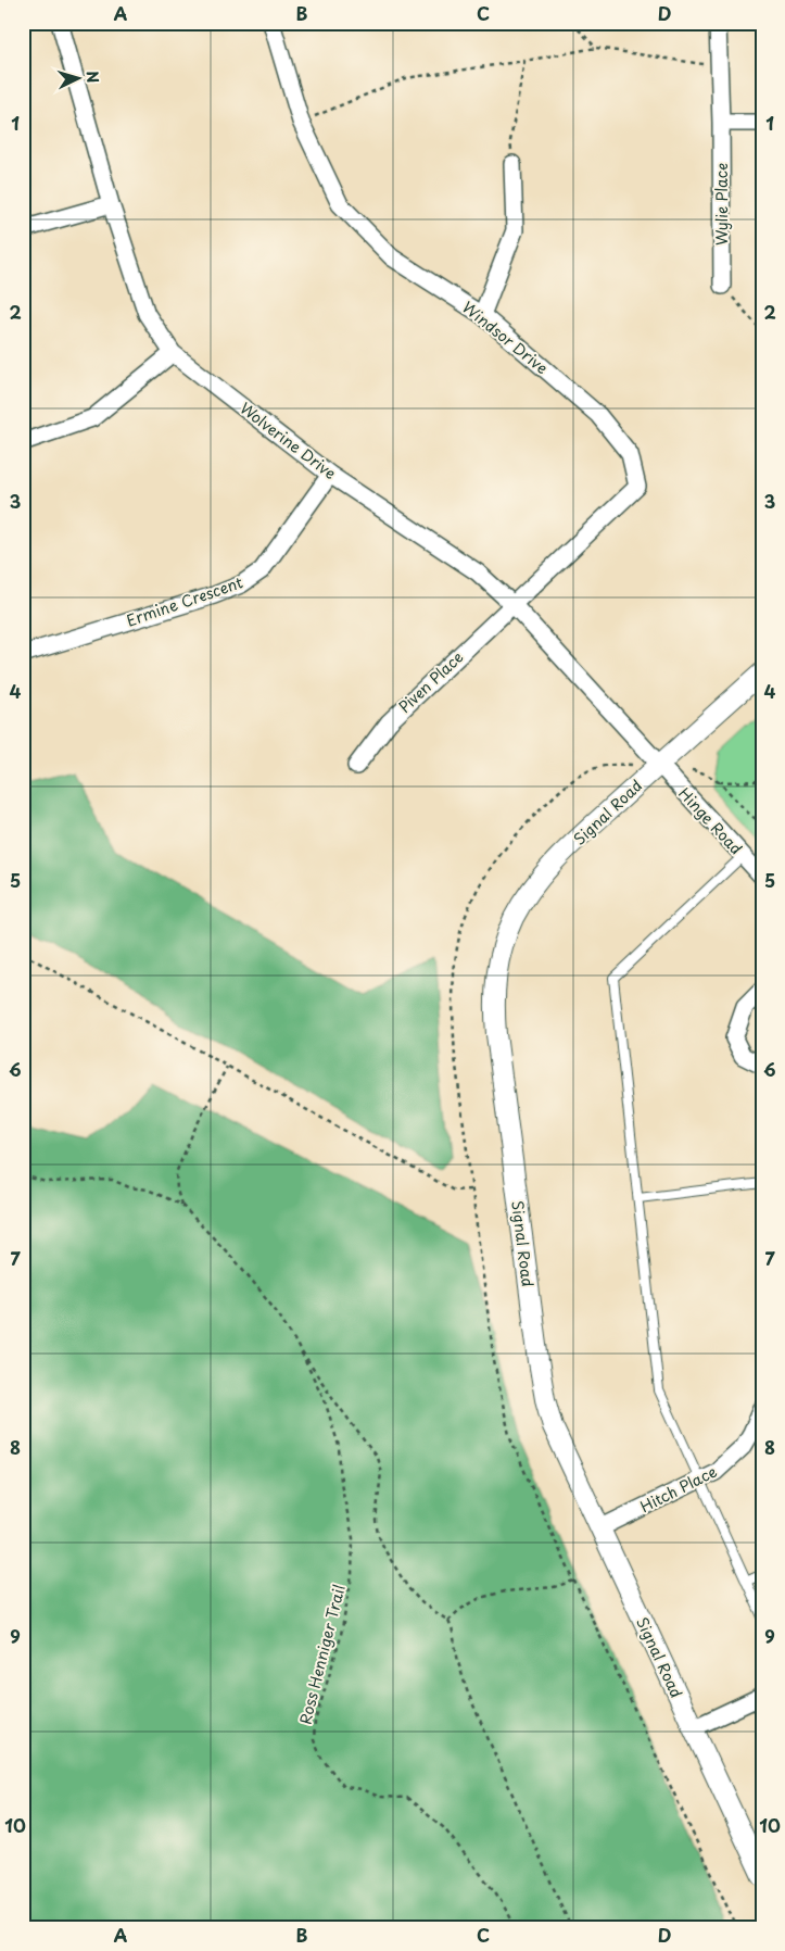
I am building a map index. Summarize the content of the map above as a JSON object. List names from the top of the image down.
{
  "streets": {
    "street": [
      "Wylie Place",
      "Windsor Drive",
      "Wolverine Drive",
      "Ermine Crescent",
      "Piven Place",
      "Signal Road",
      "Hinge Road",
      "Hitch Place"
    ],
    "path": ["Ross Henniger Trail"]
  },
  "crossings": [
    ["Windsor Drive", "Wolverine Drive"],
    ["Windsor Drive", "Piven Place"],
    ["Wolverine Drive", "Ermine Crescent"],
    ["Wolverine Drive", "Piven Place"],
    ["Wolverine Drive", "Signal Road"],
    ["Wolverine Drive", "Hinge Road"],
    ["Signal Road", "Hinge Road"],
    ["Signal Road", "Hitch Place"]
  ],
  "north": "right",
  "grid": {
    "columns": [
      "A",
      "B",
      "C",
      "D"
    ],
    "rows": [
      "1",
      "2",
      "3",
      "4",
      "5",
      "6",
      "7",
      "8",
      "9",
      "10"
    ]
  }
}
